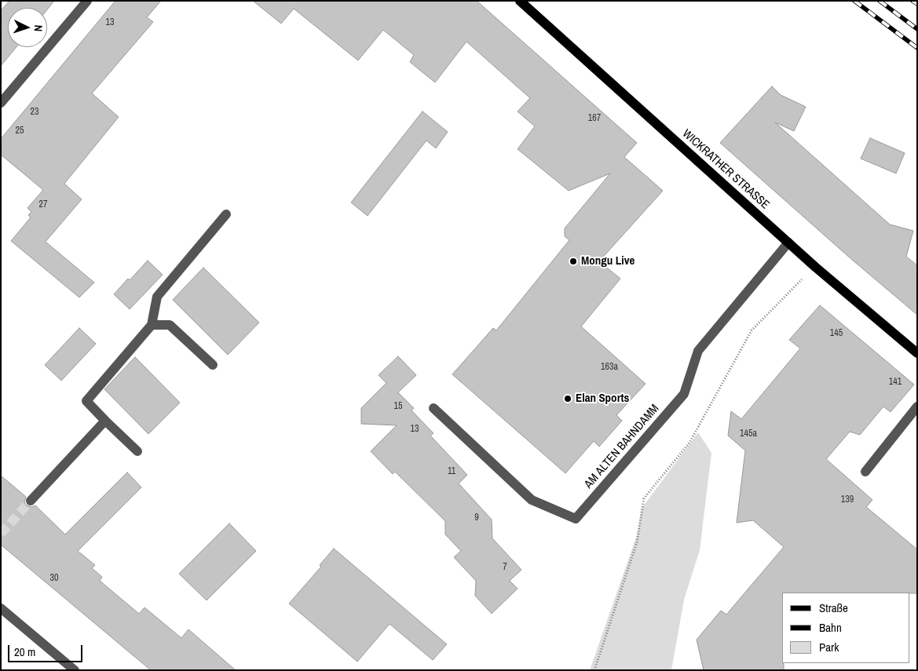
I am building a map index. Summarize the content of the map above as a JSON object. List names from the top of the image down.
{
  "streets": {
    "main road": ["WICKRATHER STRASSE"],
    "street": ["AM ALTEN BAHNDAMM"]
  },
  "crossings": [
    ["WICKRATHER STRASSE", "AM ALTEN BAHNDAMM"]
  ],
  "places": ["Mongu Live", "Elan Sports"],
  "house_numbers": [
    "13",
    "23",
    "167",
    "25",
    "27",
    "145",
    "163a",
    "141",
    "15",
    "13",
    "145a",
    "11",
    "139",
    "9",
    "7",
    "30"
  ],
  "legend": ["Straße", "Bahn", "Park"],
  "scale_bar": "20 m",
  "north": "right"
}
